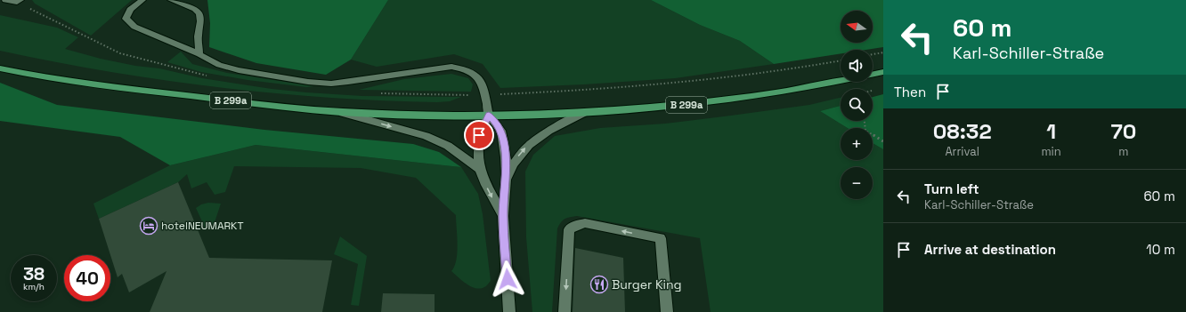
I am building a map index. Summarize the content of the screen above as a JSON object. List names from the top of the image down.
{
  "streets": {
    "main road": ["B 299a"]
  },
  "places": {
    "hotel": ["hotelNEUMARKT"],
    "restaurant": ["Burger King"]
  },
  "north": "left",
  "page": {
    "turn": ["60 m", "Karl-Schiller-Straße"],
    "map_buttons": ["+", "−"],
    "then": "Then",
    "eta": [
      "08:32",
      "Arrival",
      "1",
      "min",
      "70",
      "m"
    ],
    "list": [
      {
        "name": "Turn left",
        "note": "Karl-Schiller-Straße",
        "value": "60 m"
      },
      {
        "name": "Arrive at destination",
        "value": "10 m"
      }
    ],
    "speed": "38 km/h",
    "limit": "40"
  }
}
